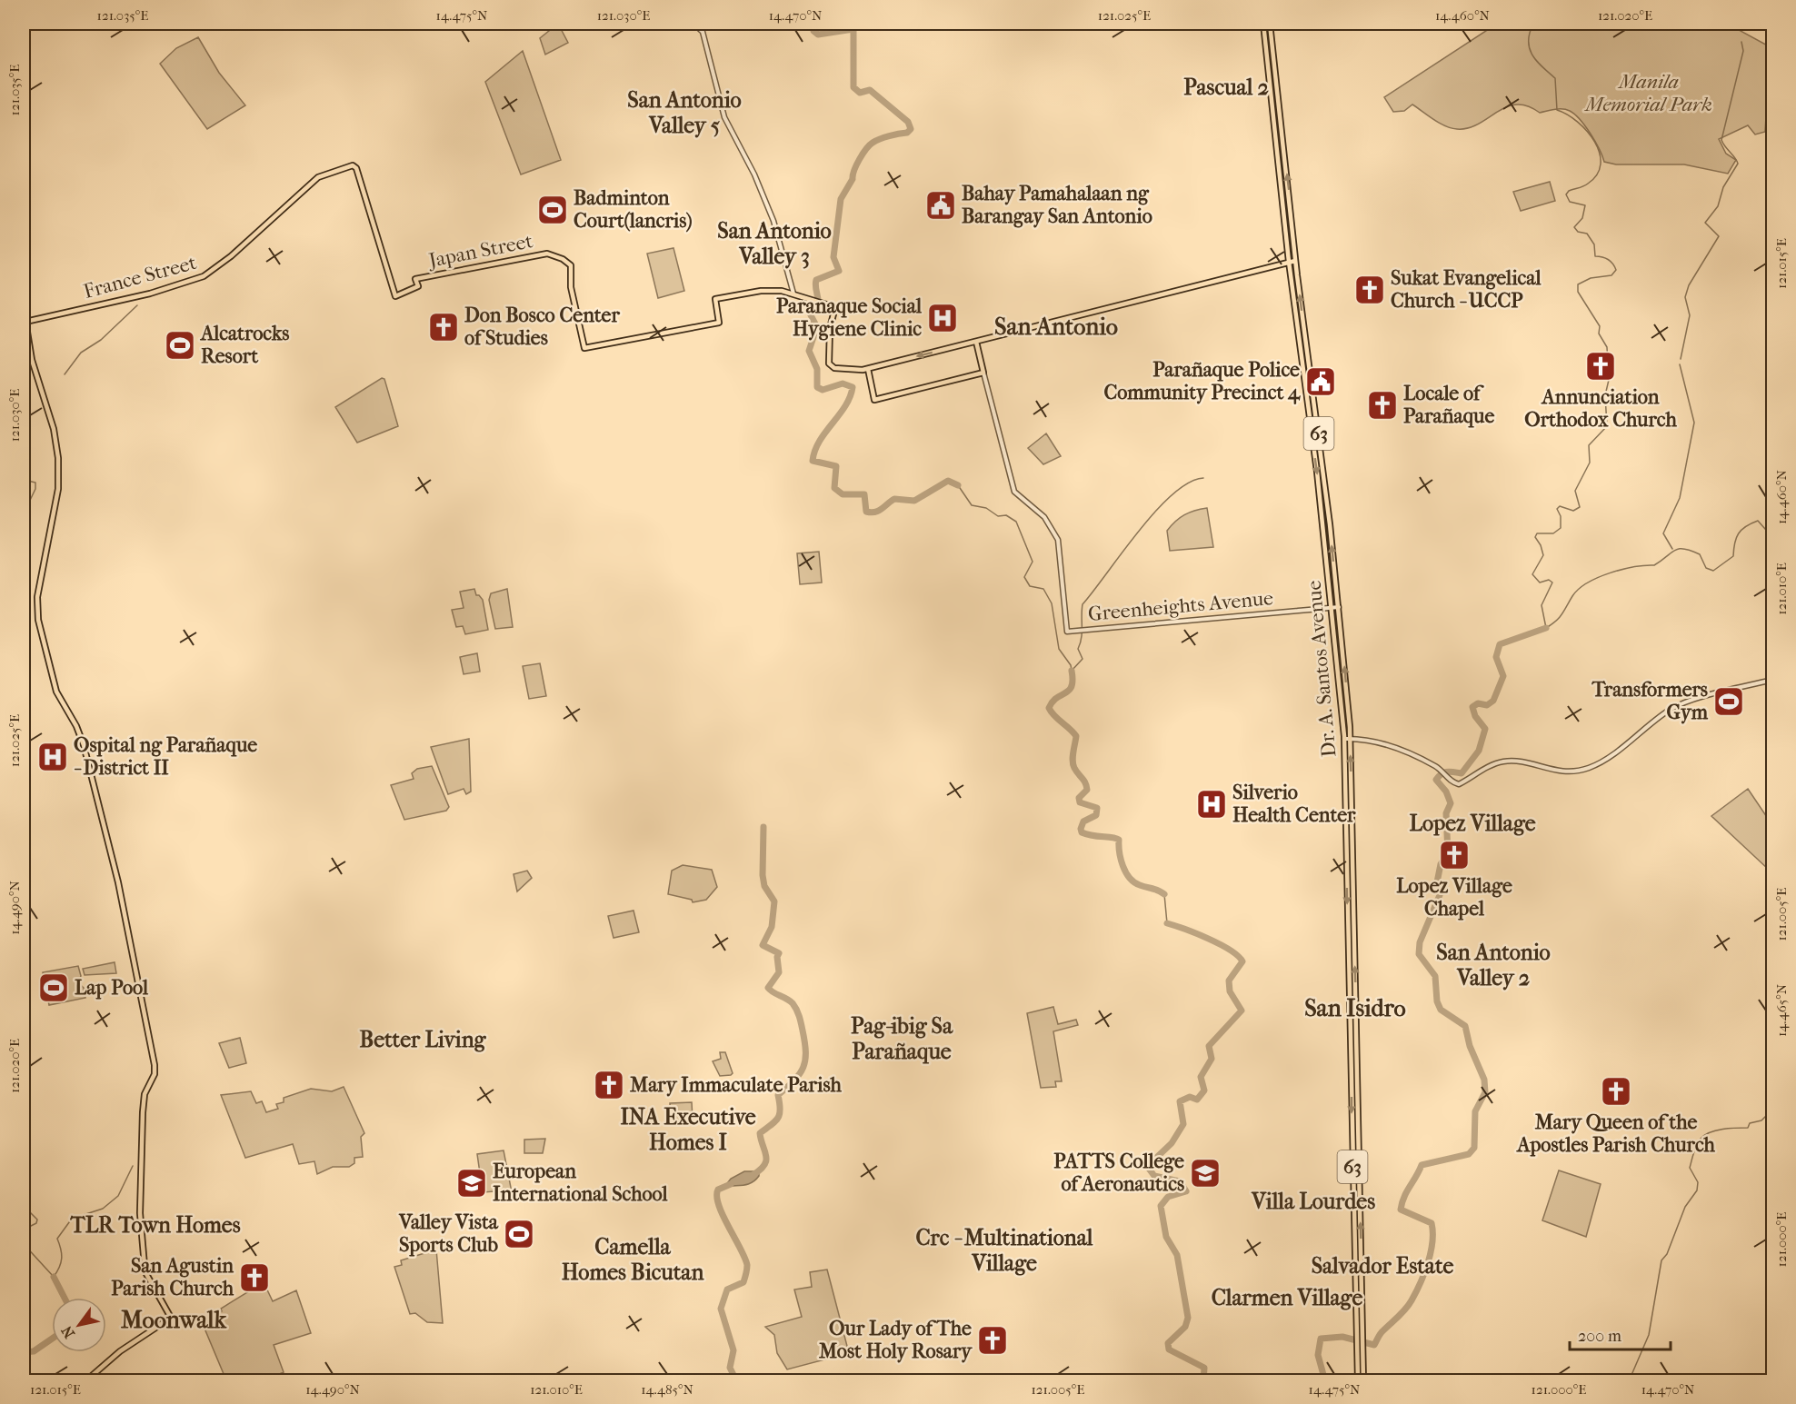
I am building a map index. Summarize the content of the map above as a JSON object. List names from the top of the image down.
{
  "streets": {
    "main road": [
      "Japan Street",
      "France Street",
      "63",
      "Dr. A. Santos Avenue"
    ],
    "street": ["Greenheights Avenue"]
  },
  "crossings": [
    ["Japan Street", "France Street"],
    ["Greenheights Avenue", "Dr. A. Santos Avenue"]
  ],
  "districts": [
    "Pascual 2",
    "San Antonio Valley 5",
    "San Antonio Valley 3",
    "San Antonio",
    "Lopez Village",
    "San Antonio Valley 2",
    "San Isidro",
    "Pag-ibig Sa Parañaque",
    "Better Living",
    "INA Executive Homes I",
    "Villa Lourdes",
    "TLR Town Homes",
    "Crc - Multinational Village",
    "Camella Homes Bicutan",
    "Salvador Estate",
    "Clarmen Village",
    "Moonwalk"
  ],
  "parks": ["Manila Memorial Park"],
  "places": {
    "public building": ["Bahay Pamahalaan ng Barangay San Antonio", "Parañaque Police Community Precinct 4"],
    "sports": [
      "Badminton Court(lancris)",
      "Alcatrocks Resort",
      "Transformers Gym",
      "Lap Pool",
      "Valley Vista Sports Club"
    ],
    "church": [
      "Sukat Evangelical Church - UCCP",
      "Don Bosco Center of Studies",
      "Annunciation Orthodox Church",
      "Locale of Parañaque",
      "Lopez Village Chapel",
      "Mary Immaculate Parish",
      "Mary Queen of the Apostles Parish Church",
      "San Agustin Parish Church",
      "Our Lady of The Most Holy Rosary"
    ],
    "hospital": ["Paranaque Social Hygiene Clinic", "Ospital ng Parañaque - District II", "Silverio Health Center"],
    "school or university": ["PATTS College of Aeronautics", "European International School"]
  },
  "scale_bar": "200 m",
  "north": "bottom left",
  "coordinates": [
    "121.035°E",
    "14.475°N",
    "121.030°E",
    "14.470°N",
    "121.025°E",
    "14.460°N",
    "121.020°E",
    "121.015°E",
    "121.010°E",
    "14.490°N",
    "121.005°E",
    "14.465°N",
    "121.000°E",
    "14.485°N"
  ]
}
